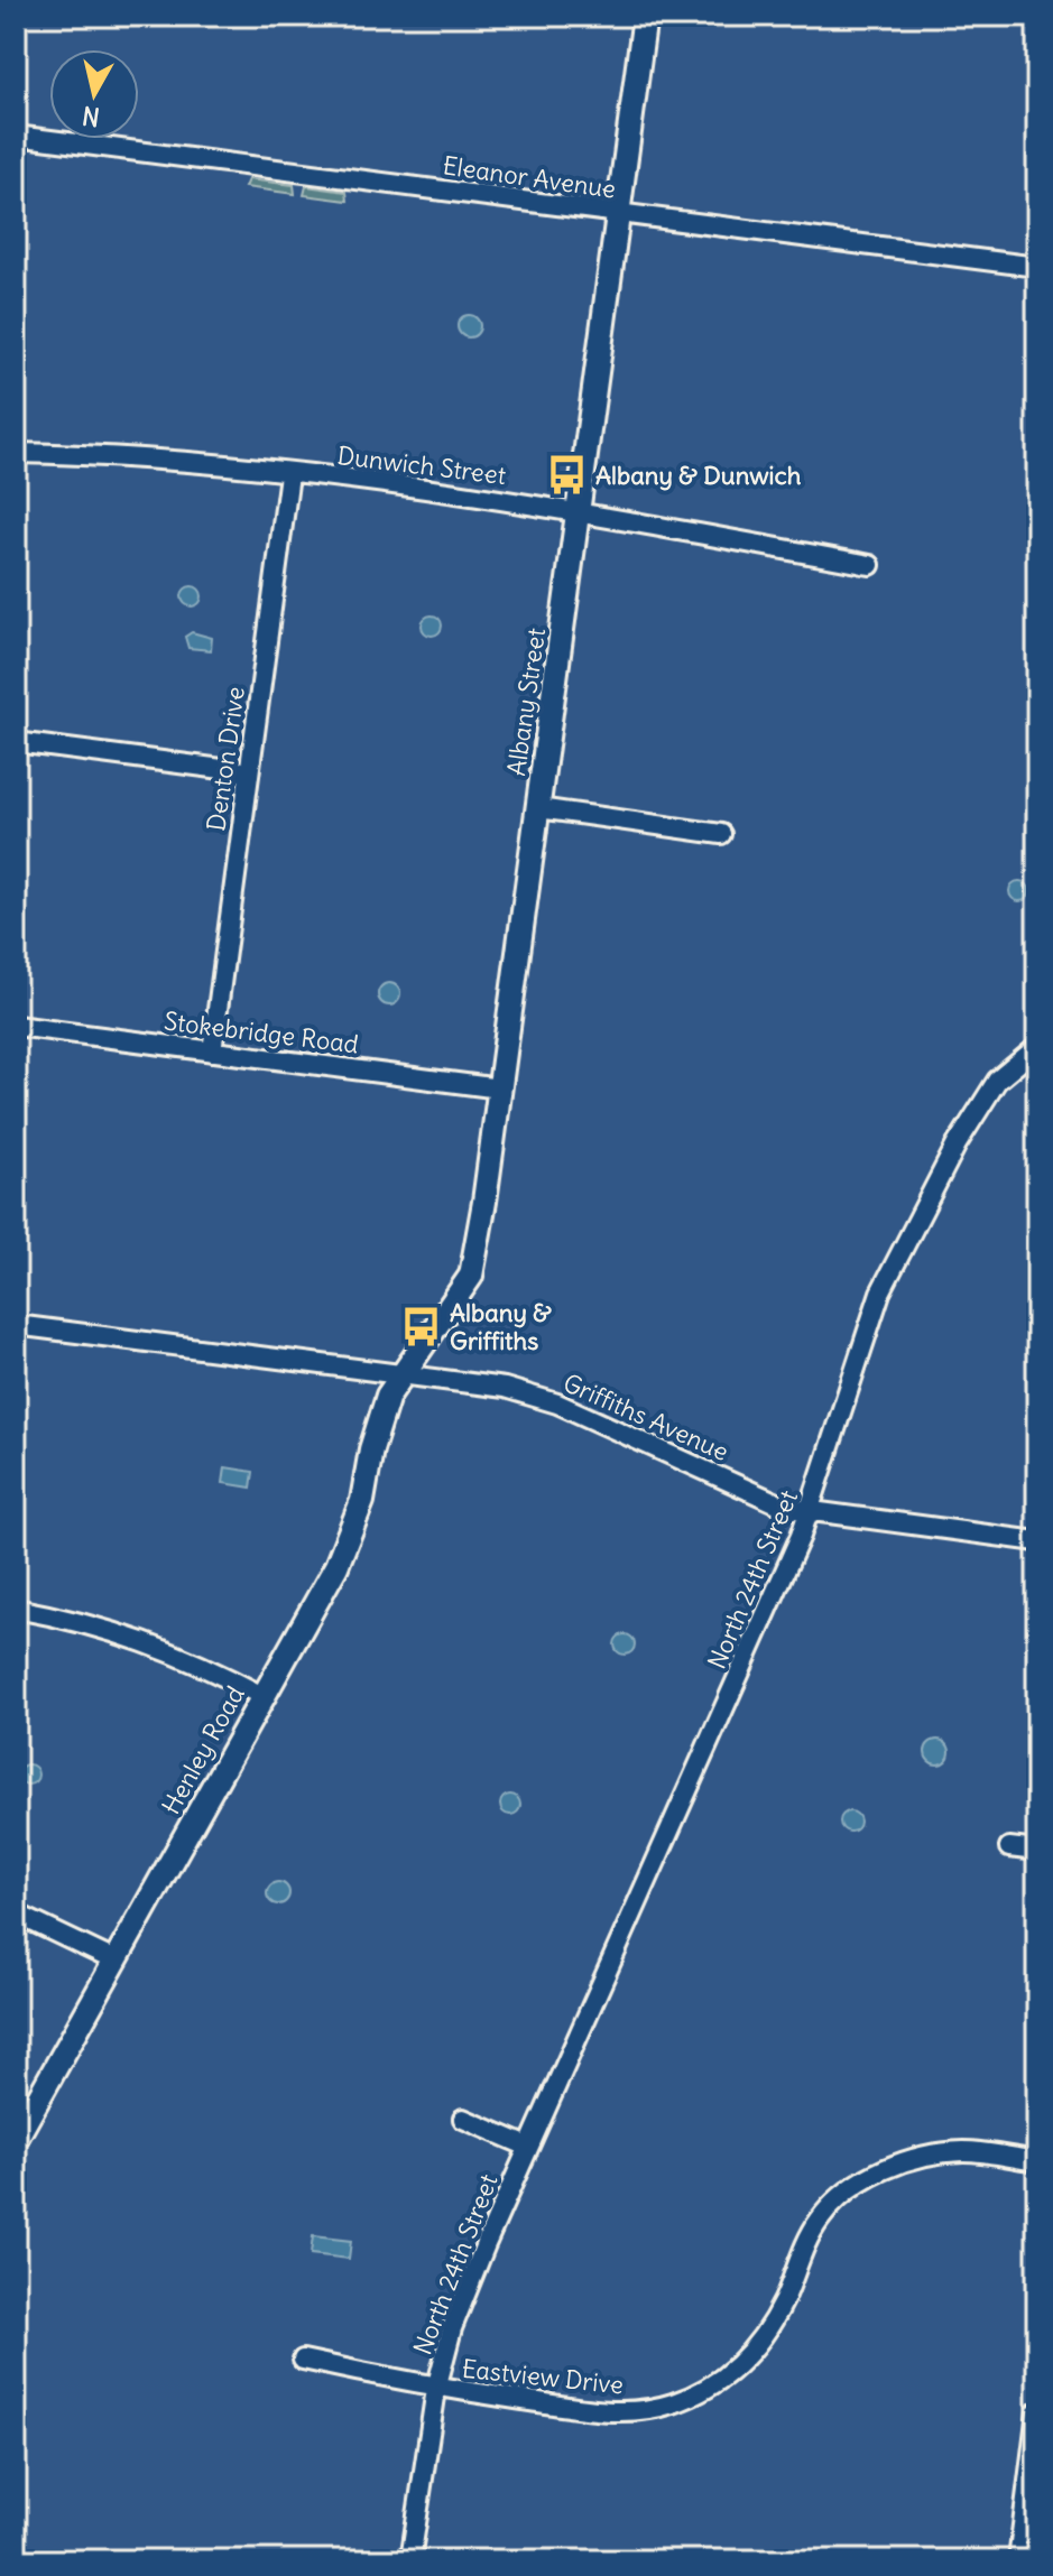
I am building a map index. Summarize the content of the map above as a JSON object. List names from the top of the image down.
{
  "streets": {
    "street": [
      "Eleanor Avenue",
      "Dunwich Street",
      "Albany Street",
      "Denton Drive",
      "Stokebridge Road",
      "Griffiths Avenue",
      "North 24th Street",
      "Henley Road",
      "Eastview Drive"
    ]
  },
  "crossings": [
    ["Eleanor Avenue", "Albany Street"],
    ["Dunwich Street", "Albany Street"],
    ["Dunwich Street", "Denton Drive"],
    ["Albany Street", "Stokebridge Road"],
    ["Albany Street", "Griffiths Avenue"],
    ["Albany Street", "Henley Road"],
    ["Denton Drive", "Stokebridge Road"],
    ["Griffiths Avenue", "North 24th Street"],
    ["Griffiths Avenue", "Henley Road"],
    ["North 24th Street", "Eastview Drive"]
  ],
  "places": {
    "bus stop": ["Albany & Dunwich", "Albany & Griffiths"]
  },
  "north": "bottom"
}
